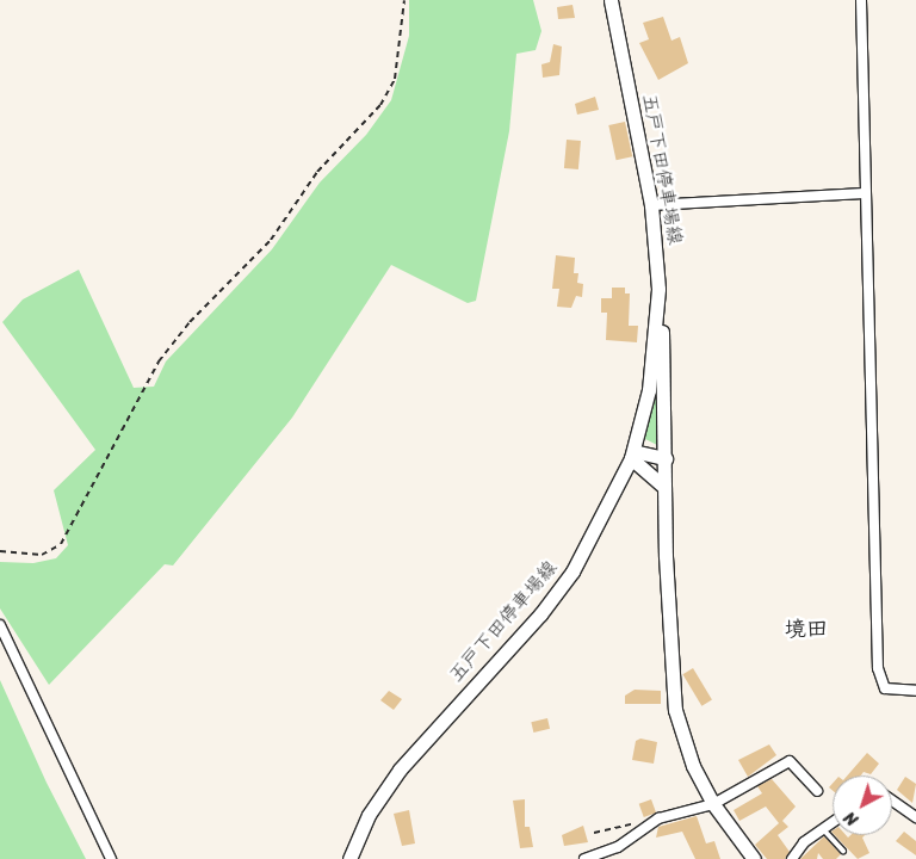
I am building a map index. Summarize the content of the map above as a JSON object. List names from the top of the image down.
{
  "streets": {
    "main road": ["五戸下田停車場線"]
  },
  "districts": ["境田"],
  "north": "bottom left"
}
